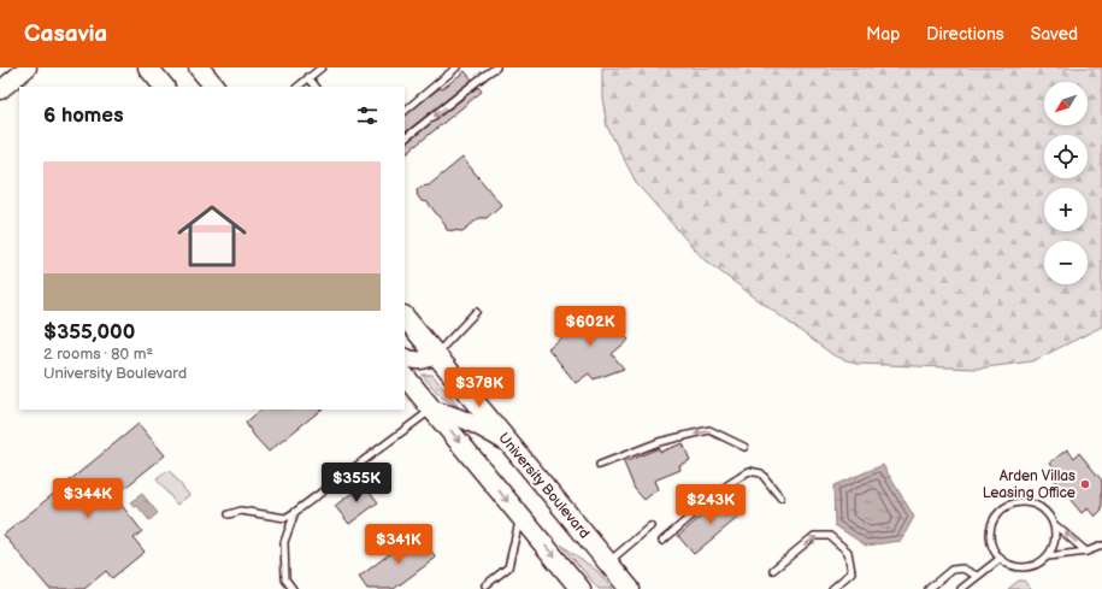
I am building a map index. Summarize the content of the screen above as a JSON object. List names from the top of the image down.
{
  "streets": {
    "main road": ["University Boulevard"]
  },
  "places": ["Arden Villas Leasing Office"],
  "north": "bottom left",
  "page": {
    "header": "Casavia",
    "nav": ["Map", "Directions", "Saved"],
    "map_buttons": ["+", "−"],
    "heading": "6 homes",
    "list": [
      {
        "name": "$355,000",
        "note": "2 rooms · 80 m² · University Boulevard"
      }
    ],
    "price": [
      "$602K",
      "$378K",
      "$355K",
      "$344K",
      "$243K",
      "$341K"
    ]
  }
}
